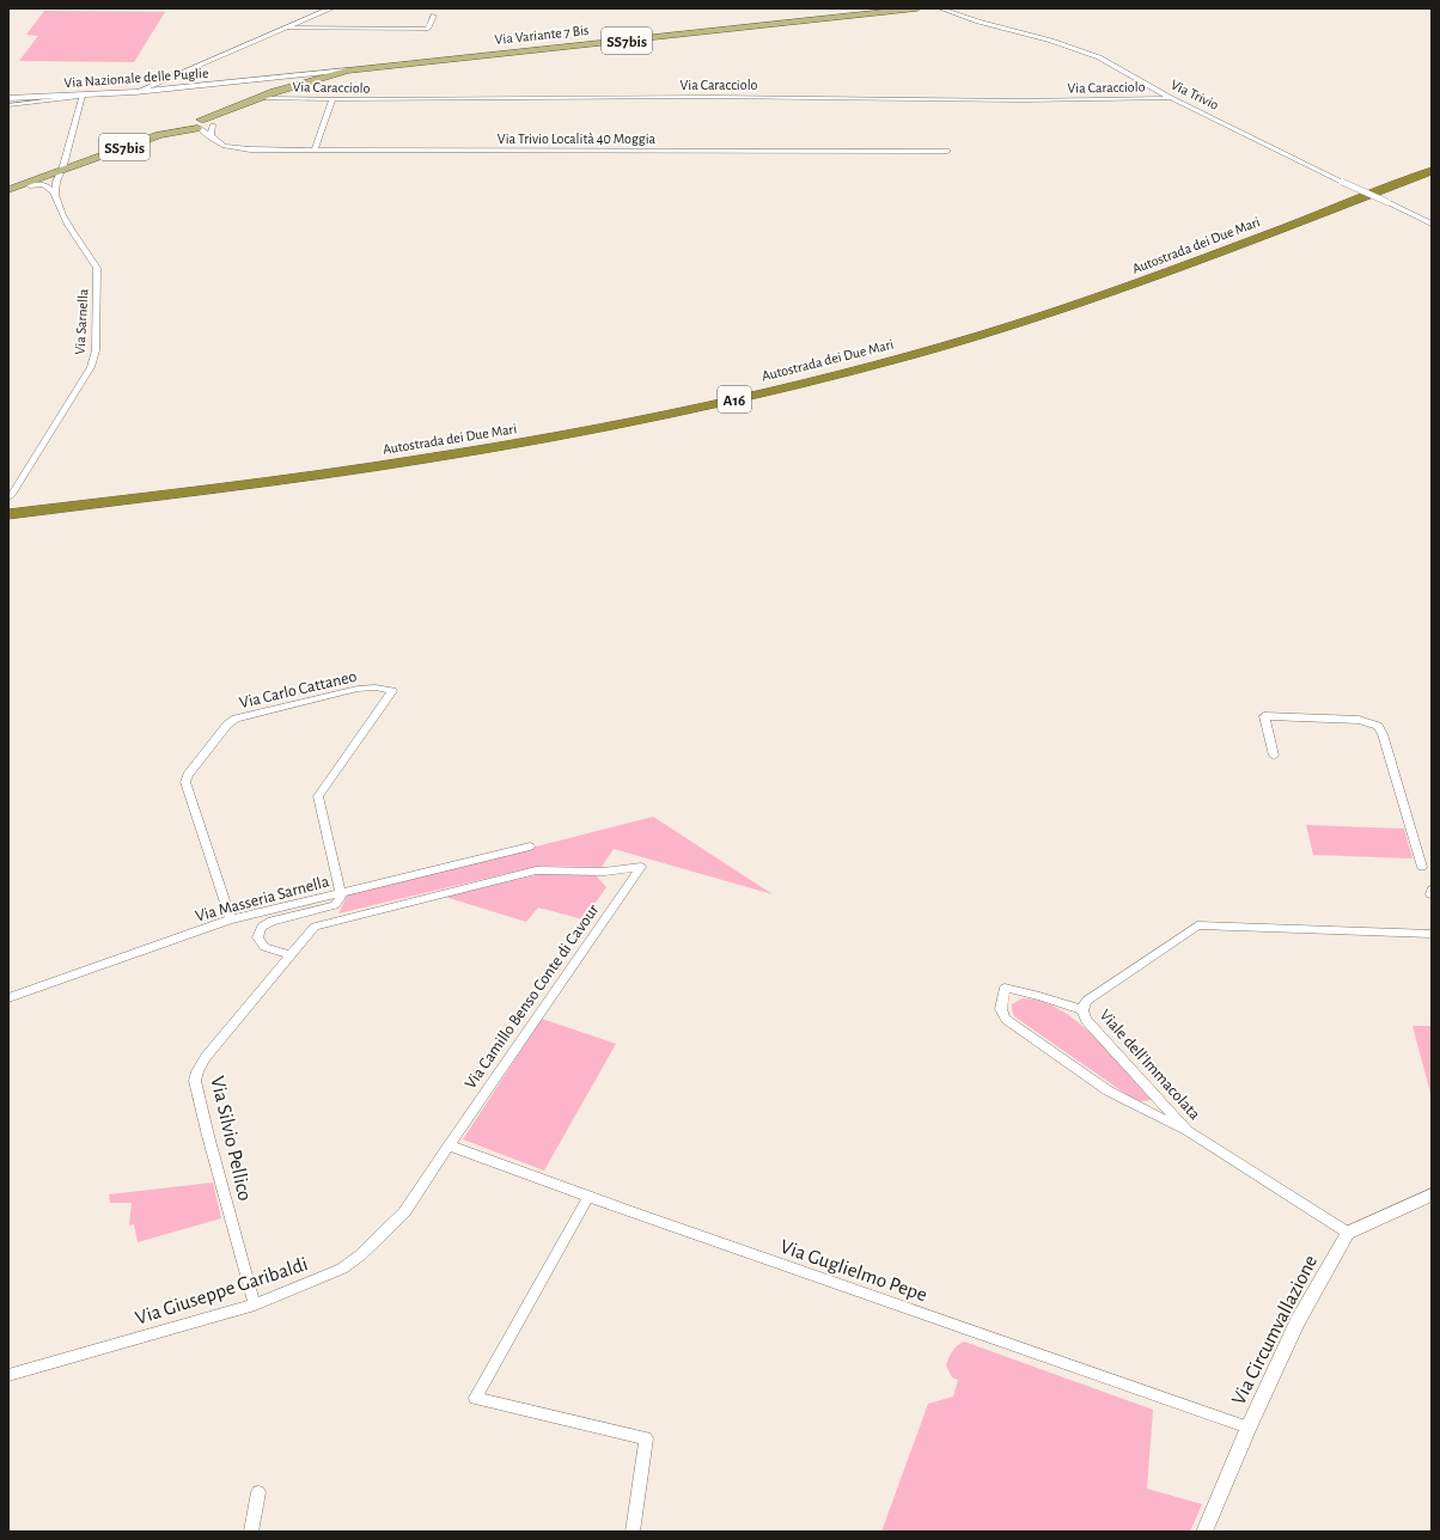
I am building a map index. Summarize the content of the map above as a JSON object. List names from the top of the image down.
{
  "streets": {
    "highway": ["Autostrada dei Due Mari", "A16"],
    "main road": ["Via Variante 7 Bis", "SS7bis", "Via Nazionale delle Puglie"],
    "street": [
      "Via Caracciolo",
      "Via Trivio",
      "Via Trivio Località 40 Moggia",
      "Via Sarnella",
      "Via Carlo Cattaneo",
      "Via Masseria Sarnella",
      "Via Camillo Benso Conte di Cavour",
      "Viale dell'Immacolata",
      "Via Silvio Pellico",
      "Via Guglielmo Pepe",
      "Via Giuseppe Garibaldi",
      "Via Circumvallazione"
    ]
  },
  "crossings": [
    ["Via Variante 7 Bis", "SS7bis"],
    ["Via Variante 7 Bis", "Via Nazionale delle Puglie"],
    ["Via Variante 7 Bis", "Via Caracciolo"],
    ["Via Variante 7 Bis", "Via Trivio Località 40 Moggia"],
    ["SS7bis", "Via Trivio Località 40 Moggia"],
    ["Via Caracciolo", "Via Trivio"],
    ["Autostrada dei Due Mari", "Via Sarnella"],
    ["Via Carlo Cattaneo", "Via Masseria Sarnella"],
    ["Via Camillo Benso Conte di Cavour", "Via Silvio Pellico"],
    ["Via Camillo Benso Conte di Cavour", "Via Guglielmo Pepe"],
    ["Via Camillo Benso Conte di Cavour", "Via Giuseppe Garibaldi"],
    ["Viale dell'Immacolata", "Via Circumvallazione"],
    ["Via Silvio Pellico", "Via Giuseppe Garibaldi"],
    ["Via Guglielmo Pepe", "Via Giuseppe Garibaldi"],
    ["Via Guglielmo Pepe", "Via Circumvallazione"]
  ]
}
